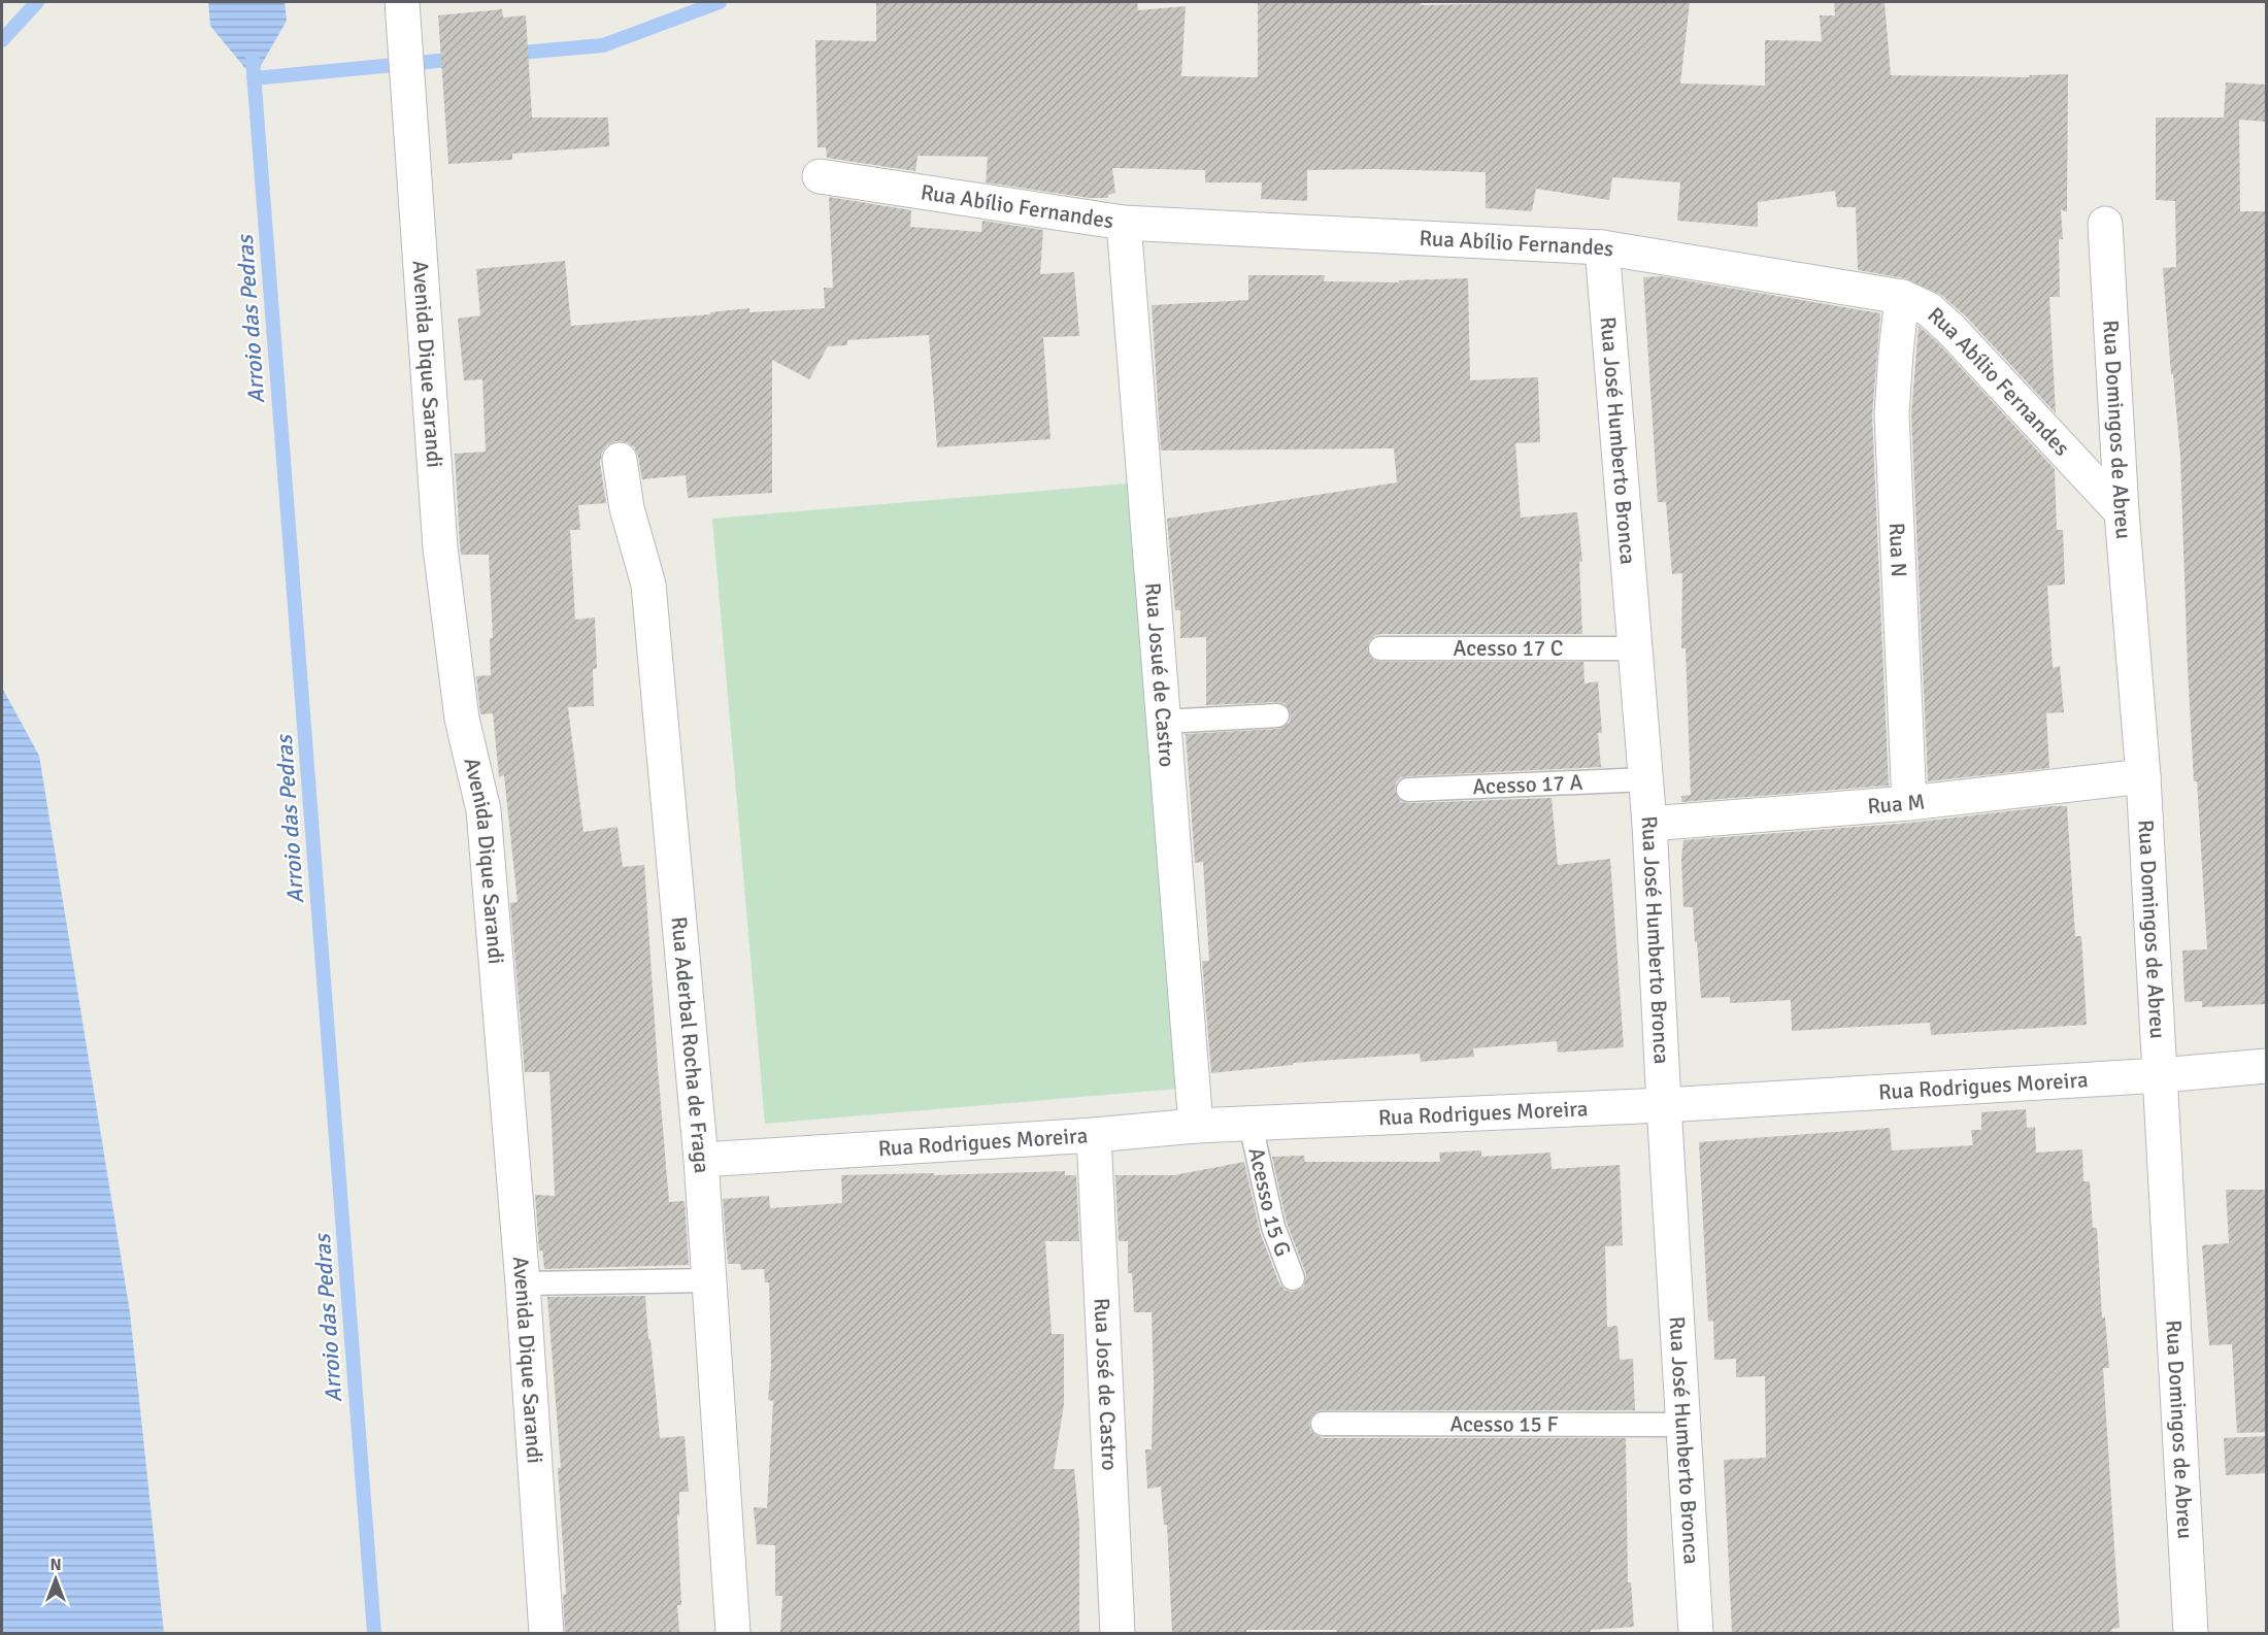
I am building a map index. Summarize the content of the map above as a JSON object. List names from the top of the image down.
{
  "streets": {
    "street": [
      "Rua Abílio Fernandes",
      "Avenida Dique Sarandi",
      "Rua Domingos de Abreu",
      "Rua José Humberto Bronca",
      "Rua N",
      "Rua Josué de Castro",
      "Rua M",
      "Rua Aderbal Rocha de Fraga",
      "Rua Rodrigues Moreira",
      "Rua José de Castro"
    ],
    "lane": [
      "Acesso 17 C",
      "Acesso 17 A",
      "Acesso 15 G",
      "Acesso 15 F"
    ]
  },
  "crossings": [
    ["Rua Abílio Fernandes", "Rua Domingos de Abreu"],
    ["Rua Abílio Fernandes", "Rua José Humberto Bronca"],
    ["Rua Abílio Fernandes", "Rua N"],
    ["Rua Abílio Fernandes", "Rua Josué de Castro"],
    ["Rua Domingos de Abreu", "Rua M"],
    ["Rua Domingos de Abreu", "Rua Rodrigues Moreira"],
    ["Rua José Humberto Bronca", "Acesso 17 C"],
    ["Rua José Humberto Bronca", "Acesso 17 A"],
    ["Rua José Humberto Bronca", "Rua M"],
    ["Rua José Humberto Bronca", "Rua Rodrigues Moreira"],
    ["Rua José Humberto Bronca", "Acesso 15 F"],
    ["Rua N", "Rua M"],
    ["Rua Josué de Castro", "Rua Rodrigues Moreira"],
    ["Rua Aderbal Rocha de Fraga", "Rua Rodrigues Moreira"],
    ["Rua Rodrigues Moreira", "Acesso 15 G"],
    ["Rua Rodrigues Moreira", "Rua José de Castro"]
  ],
  "water": ["Arroio das Pedras"],
  "north": "top"
}
